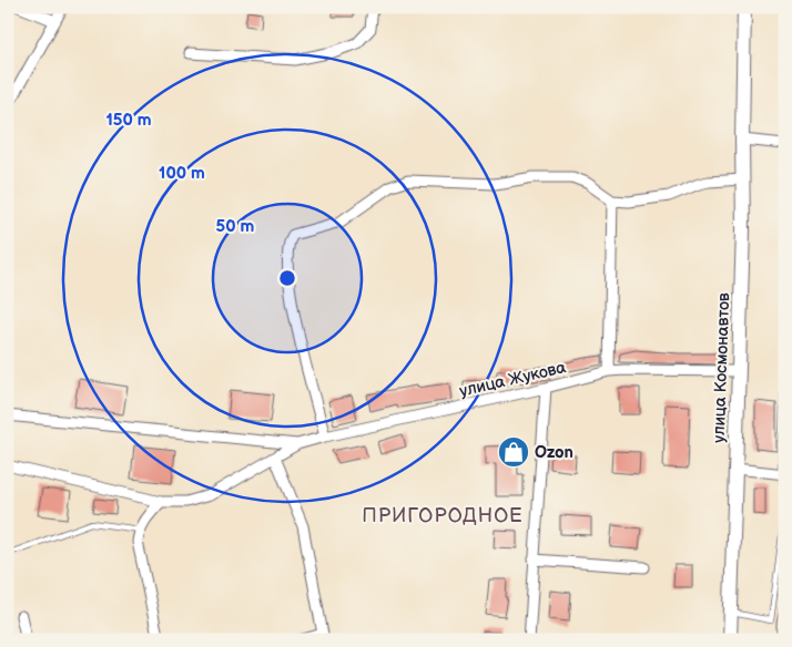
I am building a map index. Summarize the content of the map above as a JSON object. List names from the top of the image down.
{
  "streets": {
    "street": ["улица Космонавтов", "улица Жукова"]
  },
  "crossings": [
    ["улица Космонавтов", "улица Жукова"]
  ],
  "districts": ["ПРИГОРОДНОЕ"],
  "places": {
    "shop": ["Ozon"]
  },
  "rings": ["150 m", "100 m", "50 m"]
}
